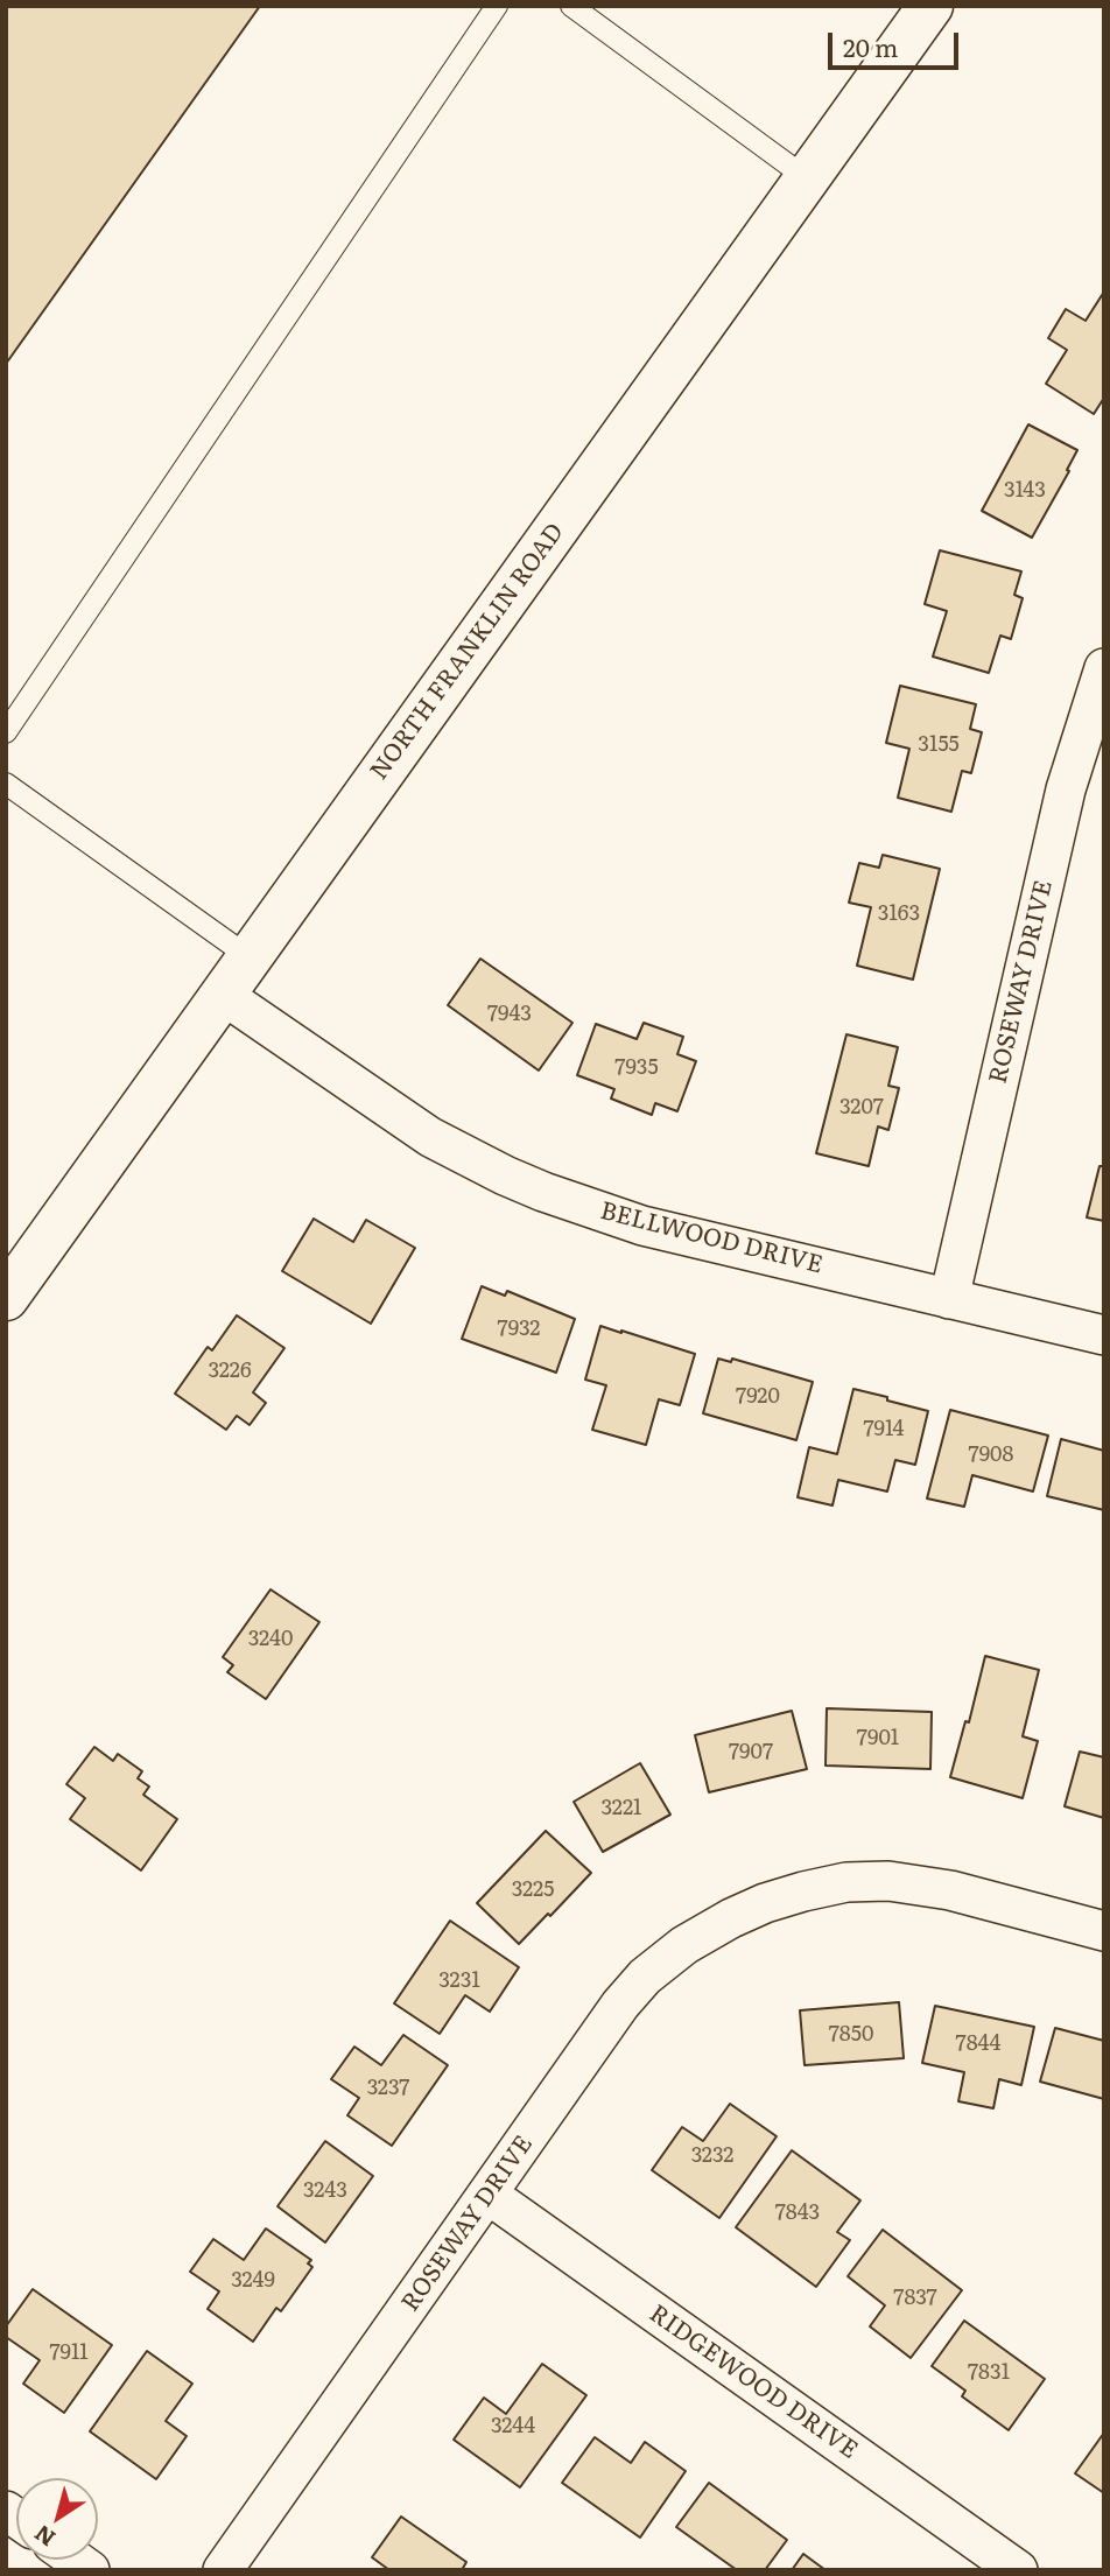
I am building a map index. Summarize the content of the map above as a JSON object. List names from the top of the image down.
{
  "streets": {
    "main road": ["NORTH FRANKLIN ROAD"],
    "street": ["ROSEWAY DRIVE", "BELLWOOD DRIVE", "RIDGEWOOD DRIVE"]
  },
  "crossings": [
    ["NORTH FRANKLIN ROAD", "BELLWOOD DRIVE"],
    ["ROSEWAY DRIVE", "BELLWOOD DRIVE"],
    ["ROSEWAY DRIVE", "RIDGEWOOD DRIVE"]
  ],
  "house_numbers": [
    "3143",
    "3155",
    "3163",
    "7943",
    "7935",
    "3207",
    "7932",
    "3226",
    "7920",
    "7914",
    "7908",
    "3240",
    "7901",
    "7907",
    "3221",
    "3225",
    "3231",
    "7850",
    "7844",
    "3237",
    "3232",
    "3243",
    "7843",
    "3249",
    "7837",
    "7911",
    "7831",
    "3244"
  ],
  "scale_bar": "20 m",
  "north": "bottom left"
}
